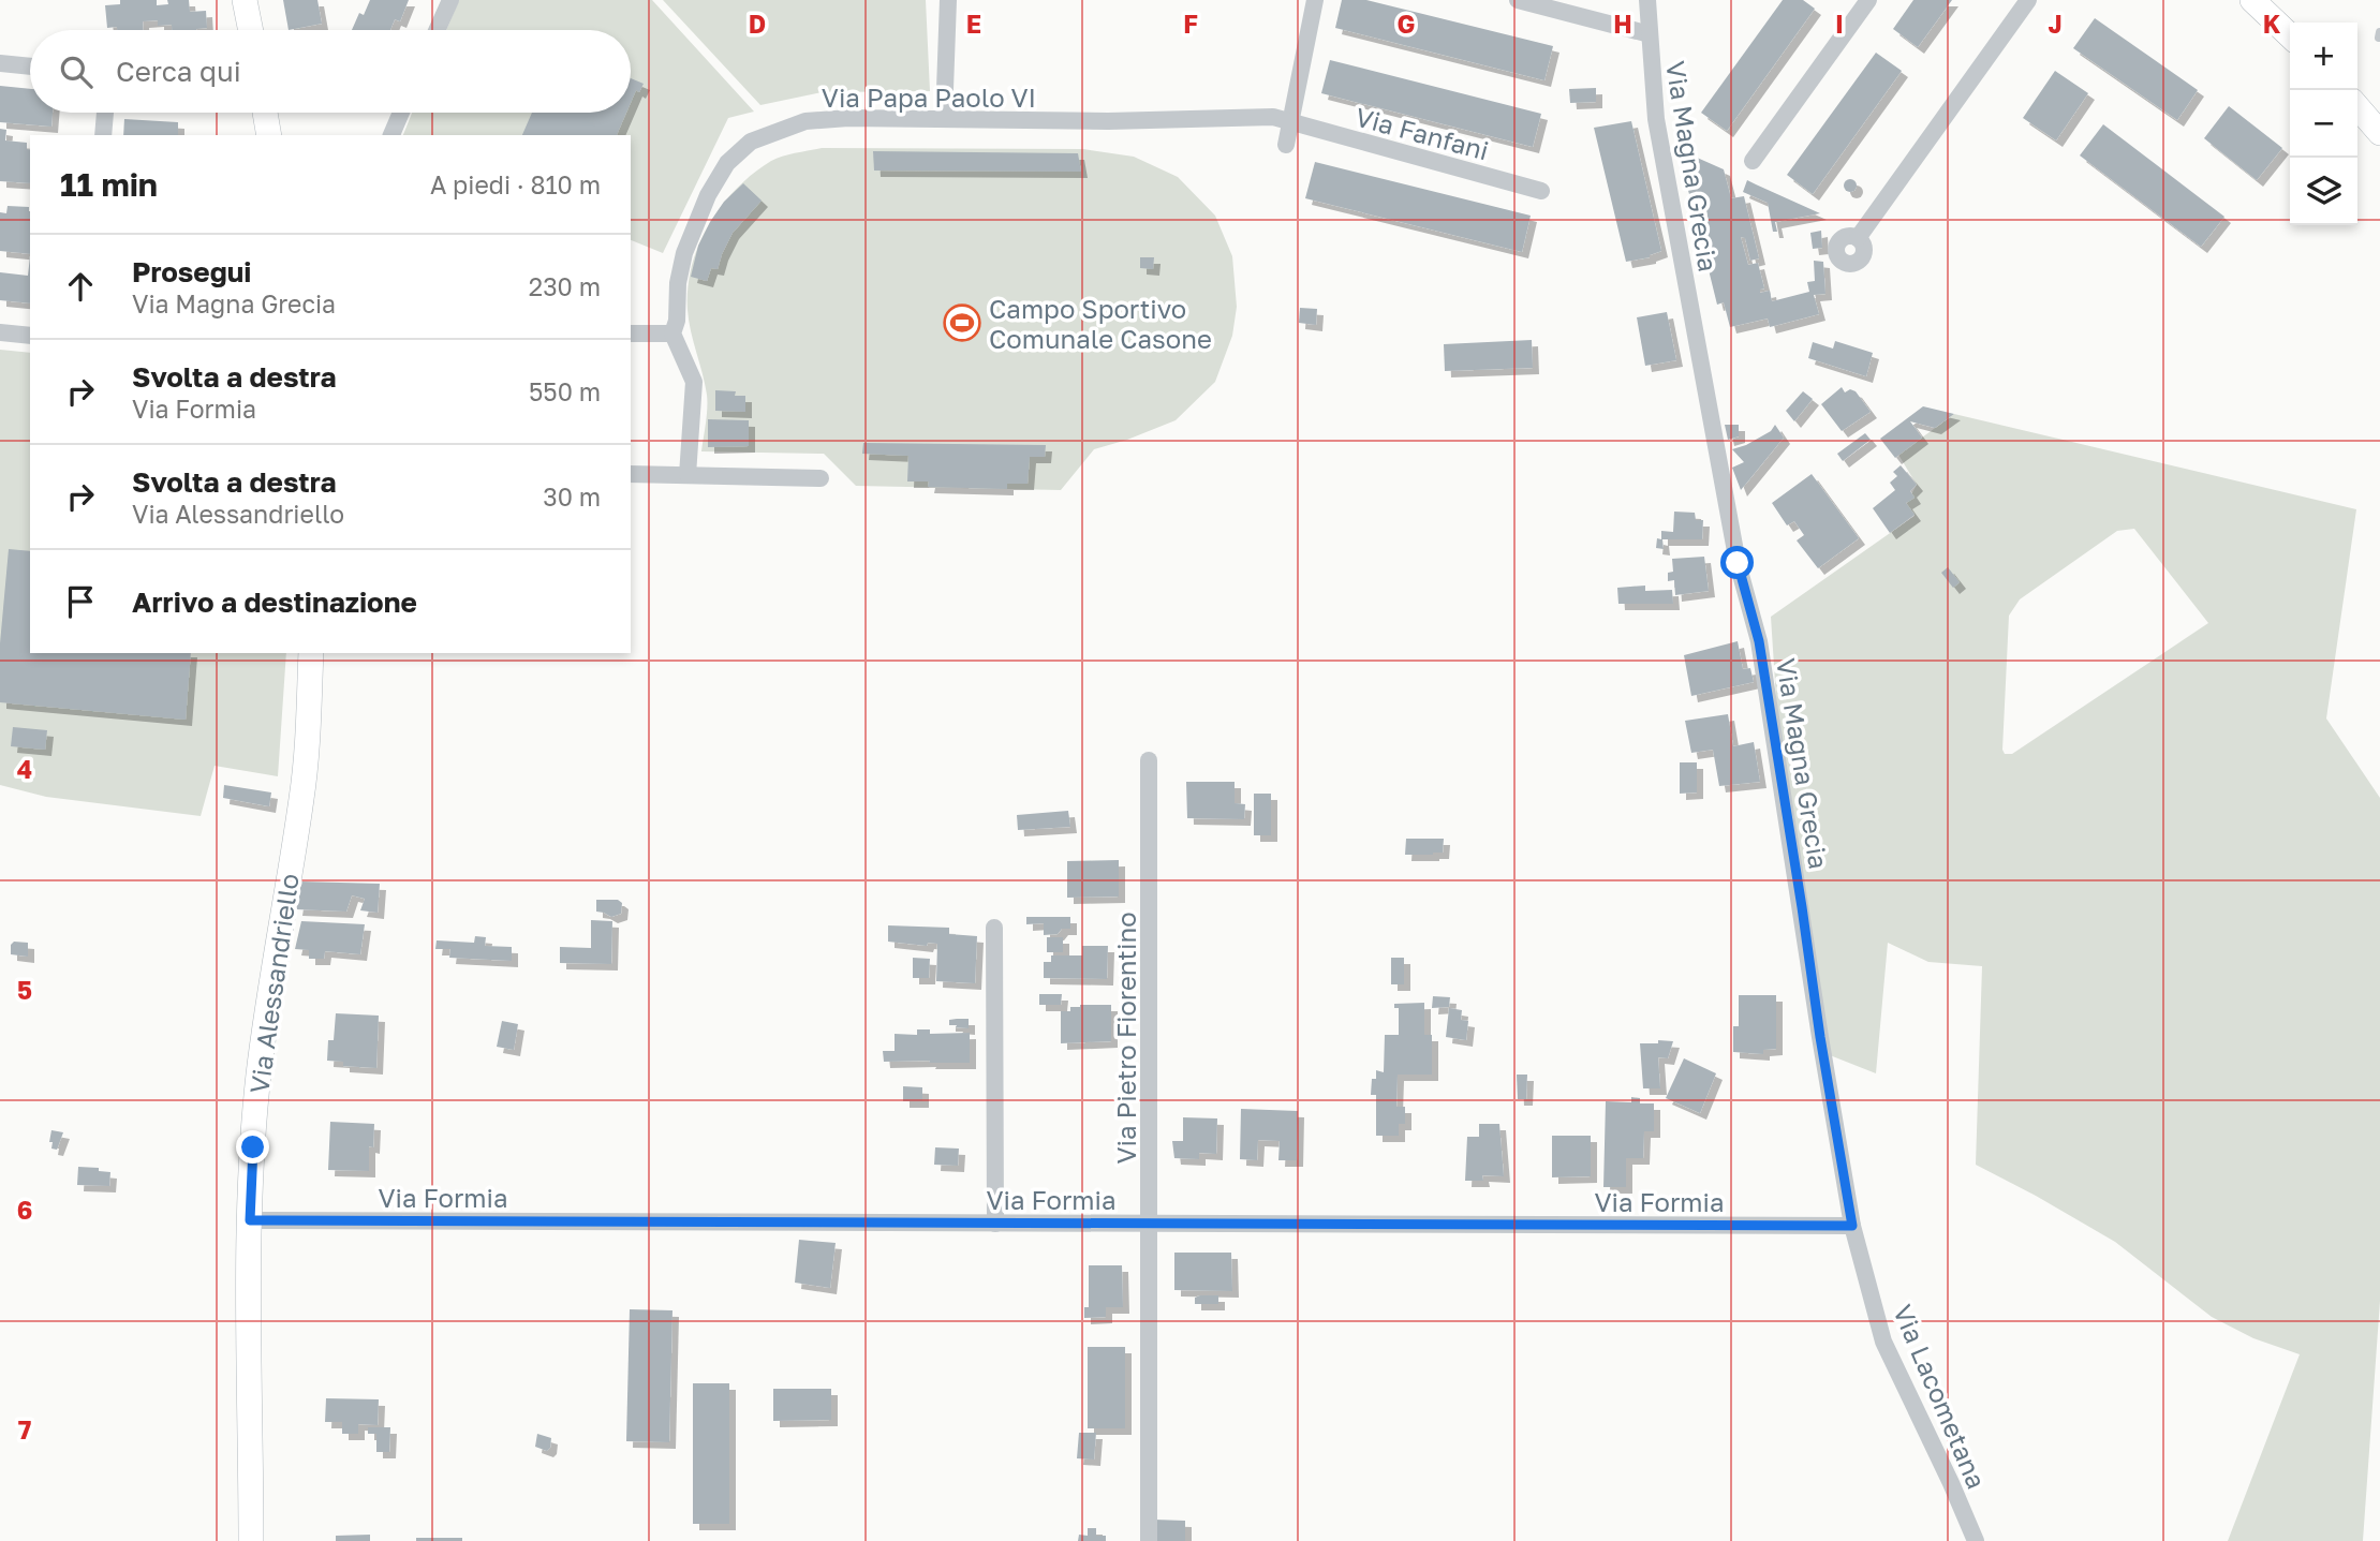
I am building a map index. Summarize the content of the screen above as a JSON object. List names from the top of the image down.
{
  "streets": {
    "street": [
      "Via Papa Paolo VI",
      "Via Fanfani",
      "Via Magna Grecia",
      "Via Alessandriello",
      "Via Pietro Fiorentino",
      "Via Formia",
      "Via Lacometana"
    ]
  },
  "crossings": [
    ["Via Papa Paolo VI", "Via Fanfani"],
    ["Via Magna Grecia", "Via Formia"],
    ["Via Magna Grecia", "Via Lacometana"],
    ["Via Alessandriello", "Via Formia"],
    ["Via Pietro Fiorentino", "Via Formia"],
    ["Via Formia", "Via Lacometana"]
  ],
  "places": {
    "sports": ["Campo Sportivo Comunale Casone"]
  },
  "page": {
    "map_buttons": ["+", "−"],
    "search": "Cerca qui",
    "heading": ["11 min", "A piedi · 810 m"],
    "list": [
      ["Prosegui", "Via Magna Grecia", "230 m"],
      ["Svolta a destra", "Via Formia", "550 m"],
      ["Svolta a destra", "Via Alessandriello", "30 m"],
      "Arrivo a destinazione"
    ]
  },
  "grid": {
    "columns": [
      "D",
      "E",
      "F",
      "G",
      "H",
      "I",
      "J",
      "K"
    ],
    "rows": [
      "4",
      "5",
      "6",
      "7"
    ]
  }
}
